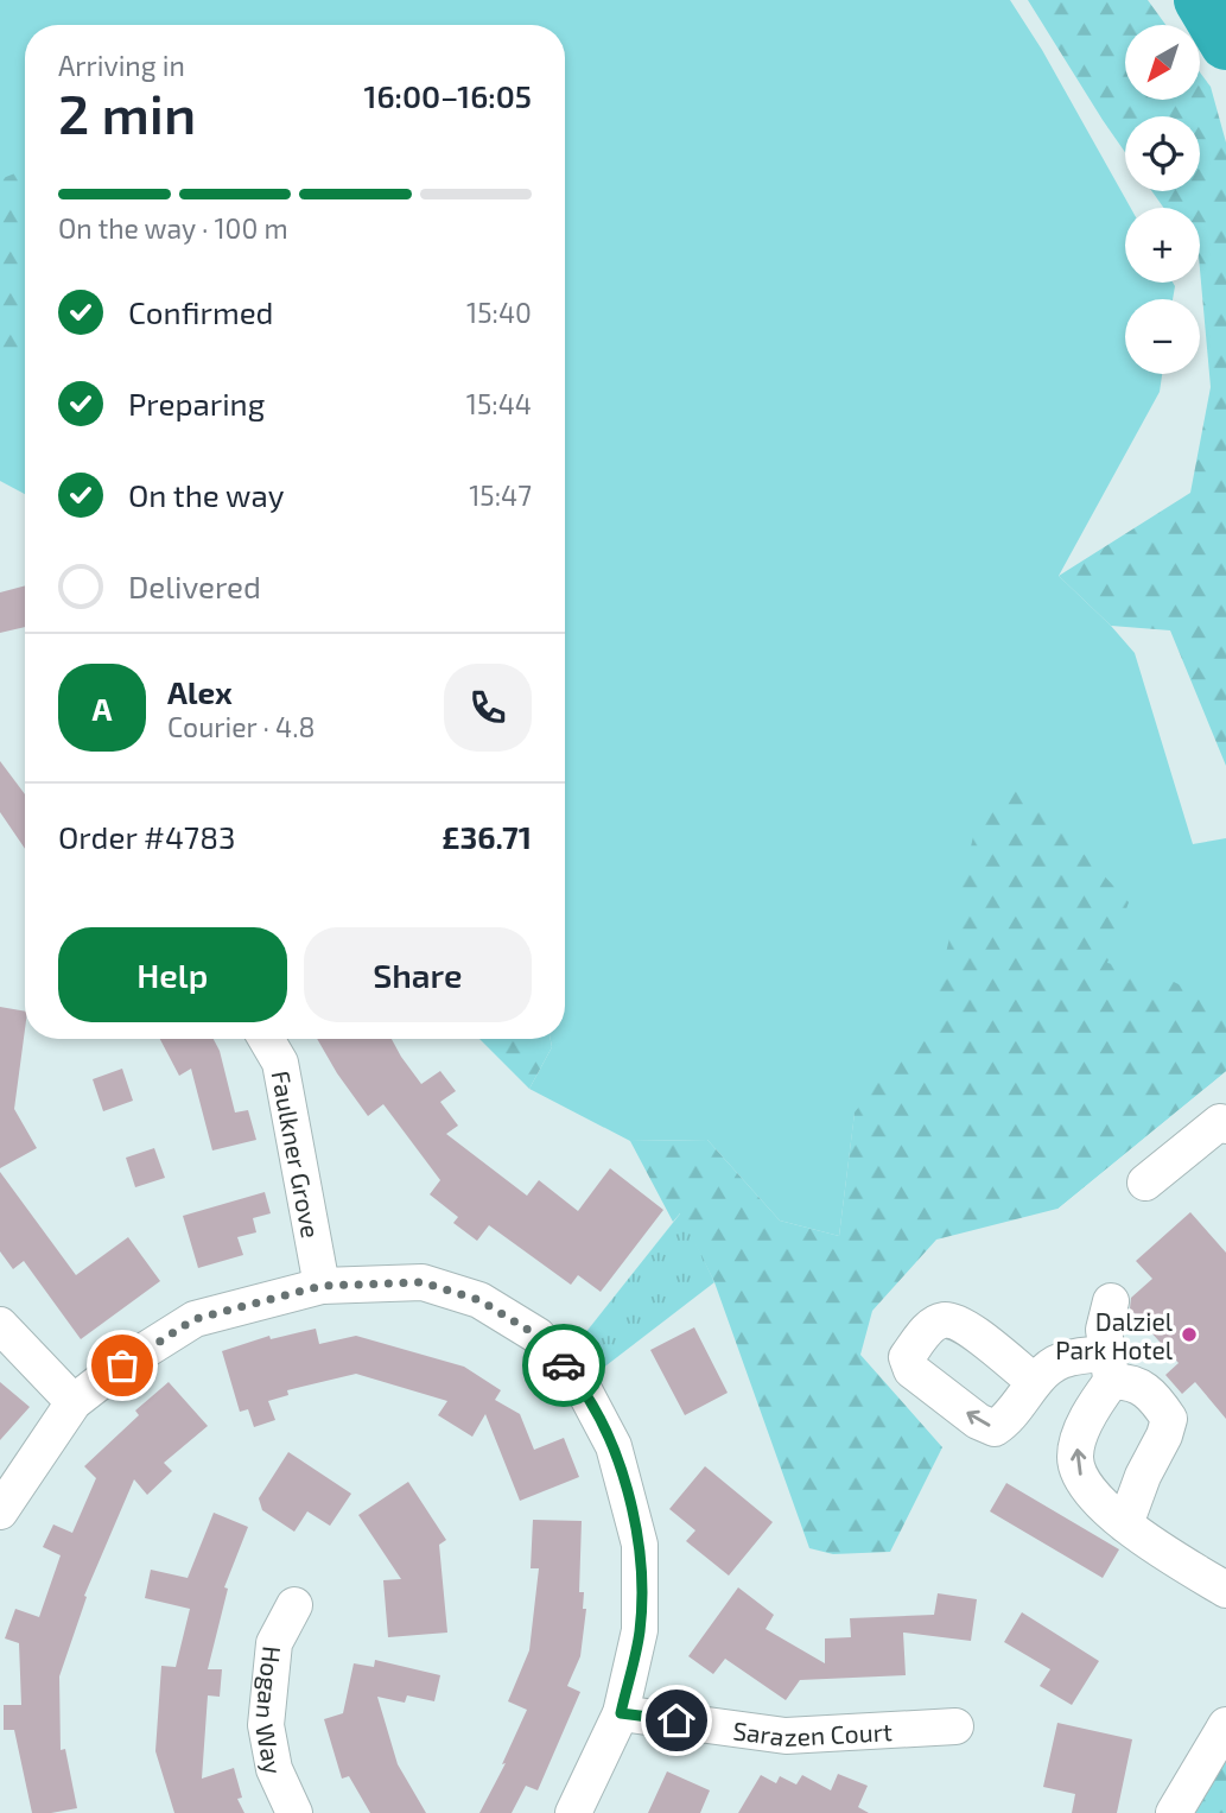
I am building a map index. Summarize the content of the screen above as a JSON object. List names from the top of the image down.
{
  "streets": {
    "street": ["Faulkner Grove", "Hogan Way", "Sarazen Court"]
  },
  "places": ["Dalziel Park Hotel"],
  "north": "bottom left",
  "page": {
    "map_buttons": ["+", "−"],
    "heading": ["2 min", "Arriving in", "16:00–16:05"],
    "panel": [
      "Alex",
      "Courier · 4.8",
      "Order #4783",
      "£36.71"
    ],
    "bar": "On the way · 100 m",
    "list": [
      ["Confirmed", "15:40"],
      ["Preparing", "15:44"],
      ["On the way", "15:47"],
      "Delivered"
    ],
    "round": "A",
    "buttons": ["Help", "Share"]
  }
}
